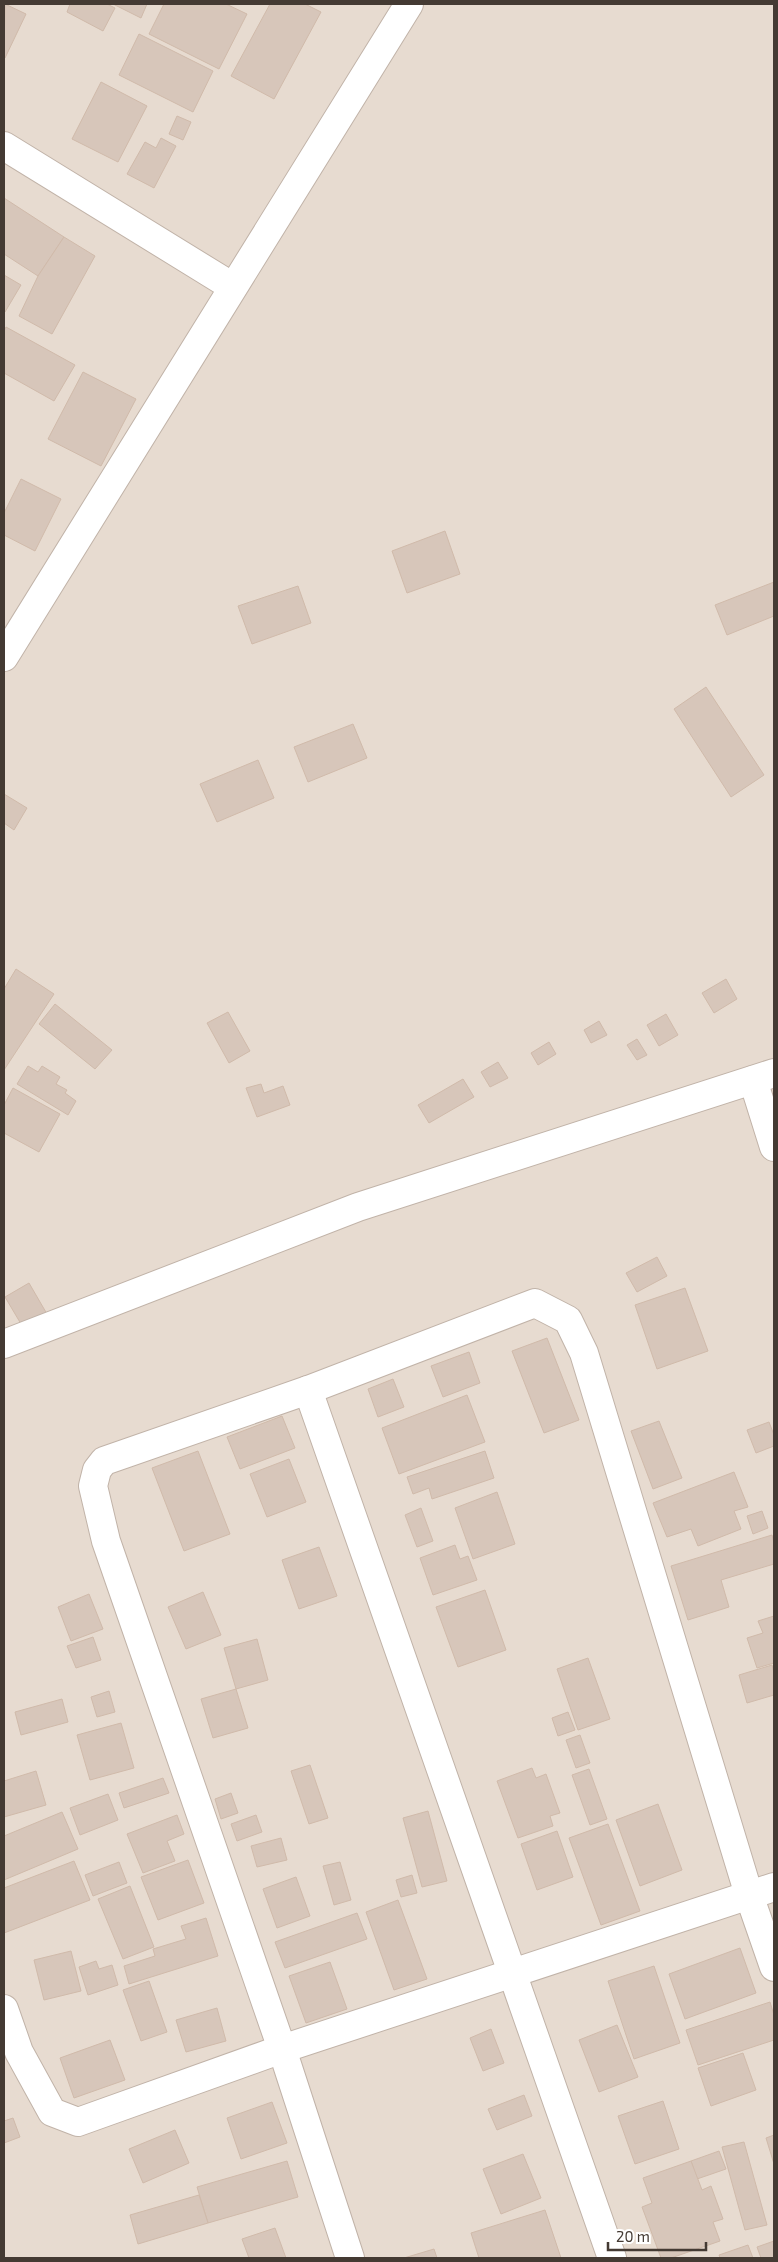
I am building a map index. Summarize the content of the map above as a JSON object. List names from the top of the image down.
{
  "scale_bar": "20 m"
}
